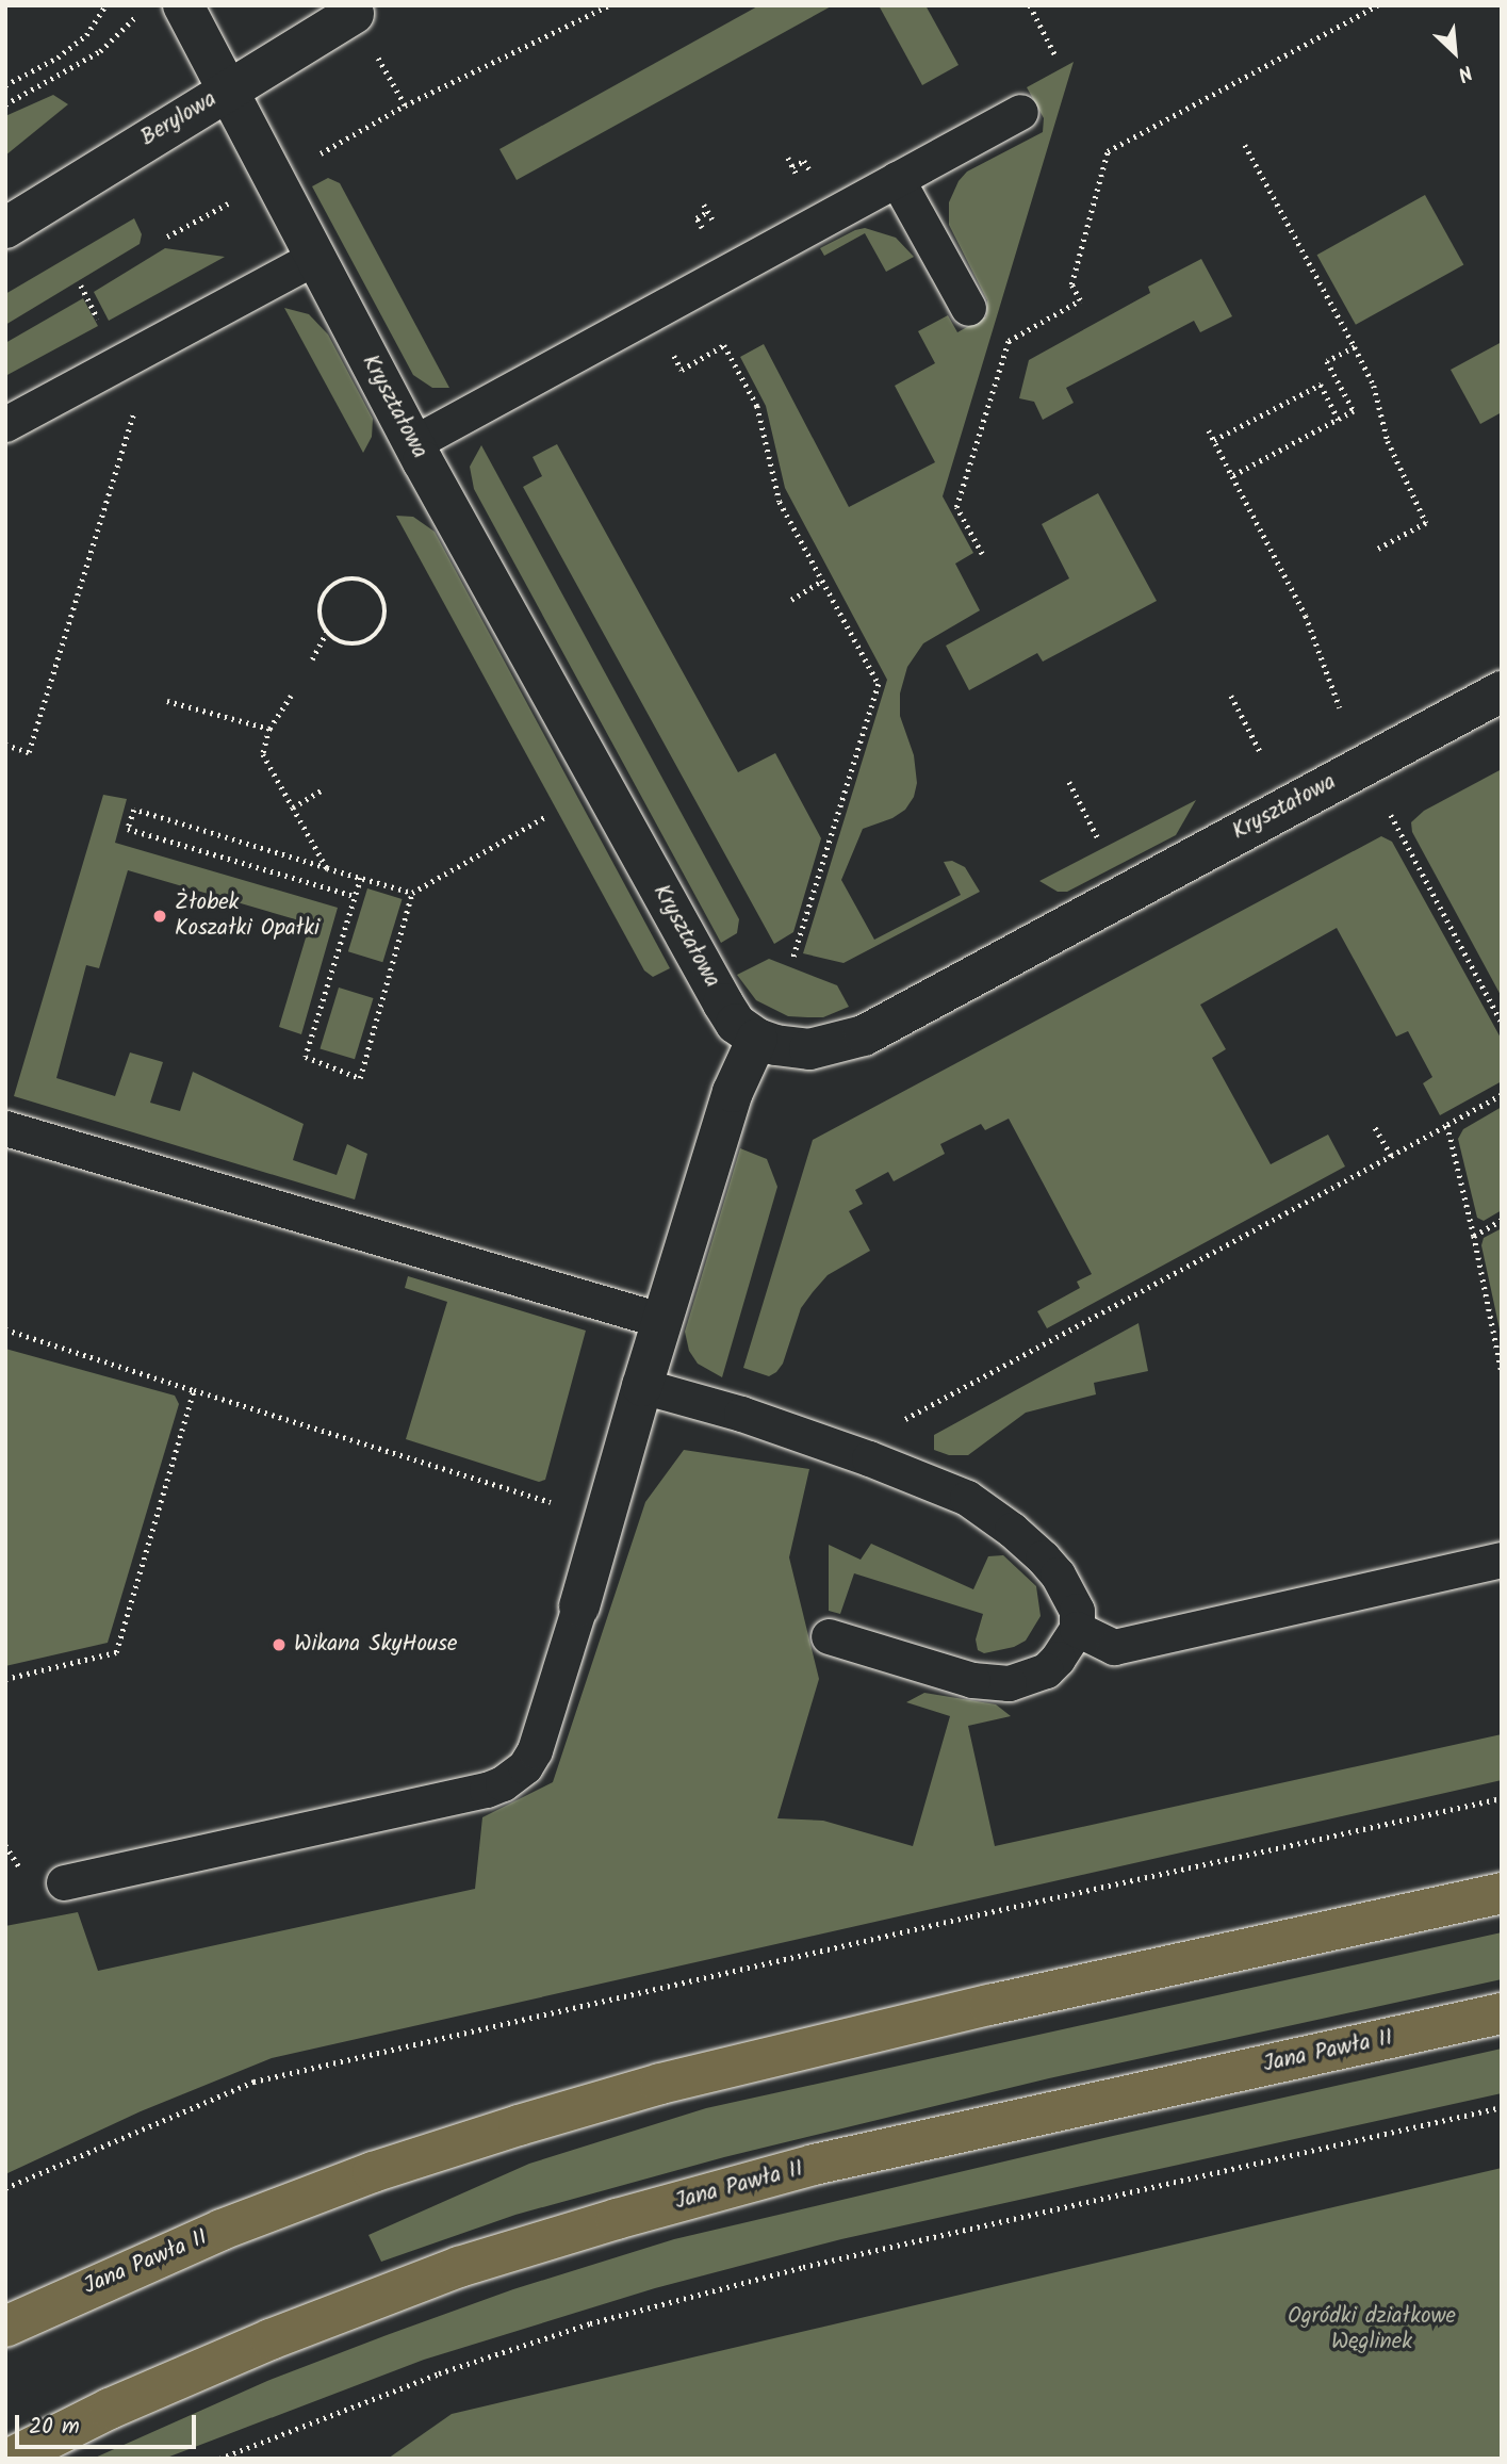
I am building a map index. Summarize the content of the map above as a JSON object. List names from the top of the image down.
{
  "streets": {
    "main road": ["Jana Pawła II"],
    "street": ["Berylowa", "Kryształowa"]
  },
  "crossings": [
    ["Berylowa", "Kryształowa"]
  ],
  "parks": ["Ogródki działkowe Węglinek"],
  "places": ["Żłobek Koszałki Opałki", "Wikana SkyHouse"],
  "scale_bar": "20 m",
  "north": "bottom right"
}
